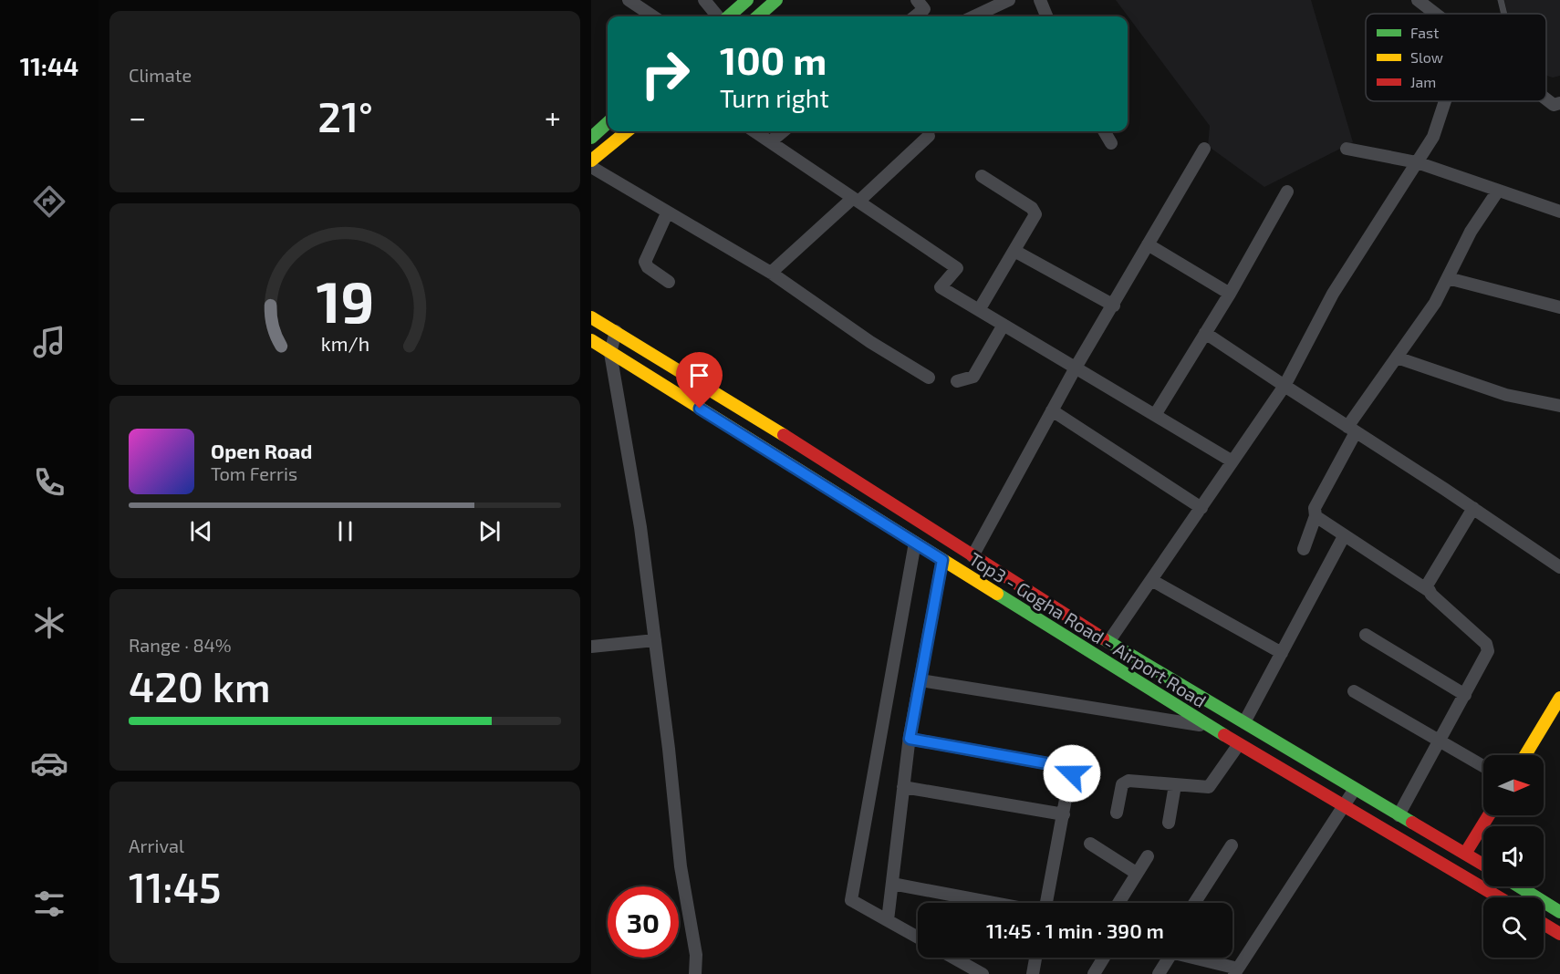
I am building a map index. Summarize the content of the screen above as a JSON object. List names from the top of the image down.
{
  "streets": {
    "main road": ["Top3 - Gogha Road - Airport Road"]
  },
  "legend": ["Fast", "Slow", "Jam"],
  "north": "right",
  "page": {
    "tabs": "11:44",
    "tile": [
      "Climate",
      ["Range · 84%", "420 km"],
      ["Arrival", "11:45"]
    ],
    "turn": ["100 m", "Turn right"],
    "heat": ["−", "21°", "+"],
    "song": ["Open Road", "Tom Ferris"],
    "limit": "30",
    "trip": "11:45 · 1 min · 390 m",
    "gauge": ["19", "km/h"]
  }
}
